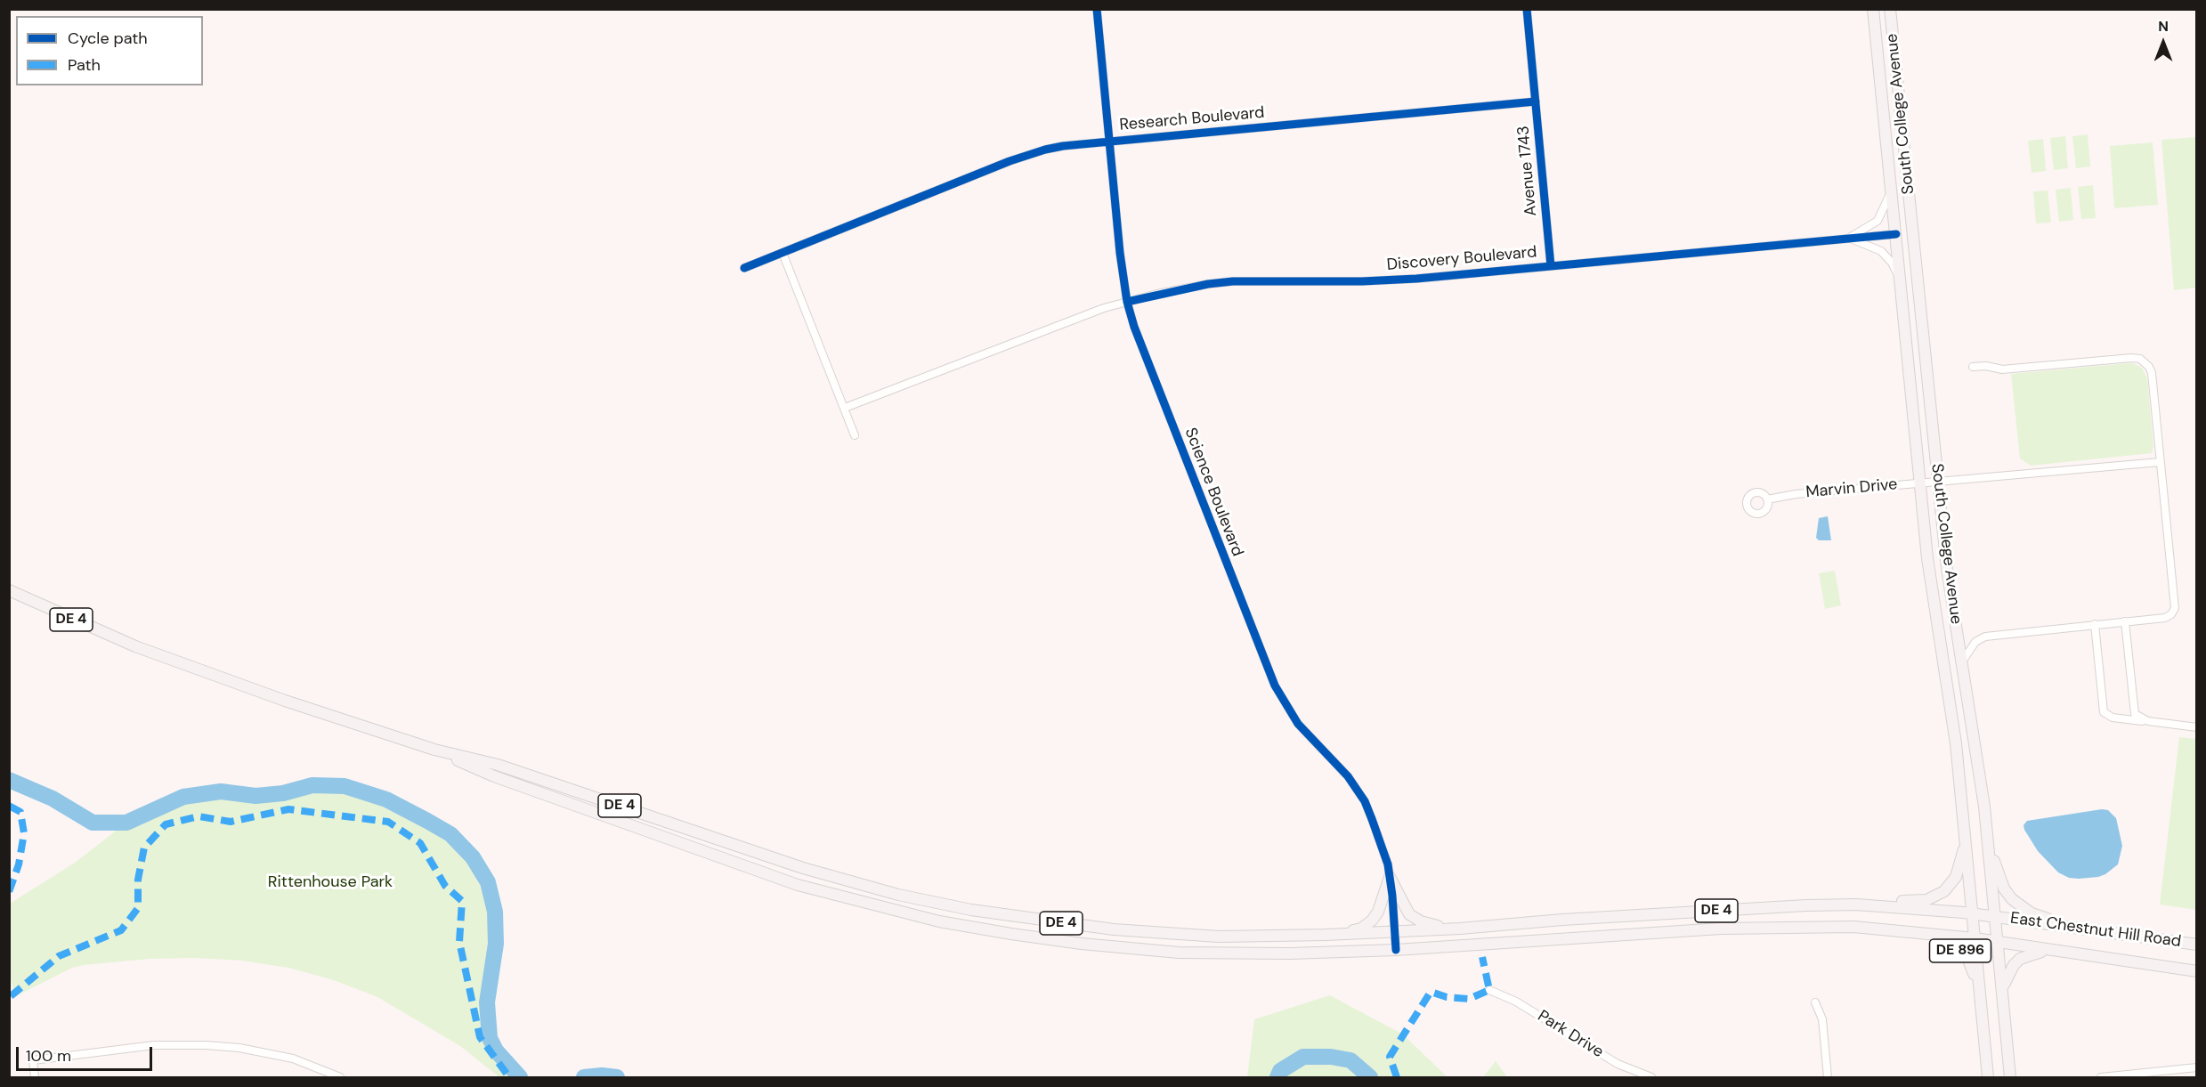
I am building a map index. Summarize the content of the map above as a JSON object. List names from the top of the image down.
{
  "streets": {
    "main road": [
      "South College Avenue",
      "DE 4",
      "East Chestnut Hill Road",
      "DE 896"
    ],
    "street": [
      "Research Boulevard",
      "Avenue 1743",
      "Discovery Boulevard",
      "Marvin Drive",
      "Science Boulevard",
      "Park Drive"
    ]
  },
  "crossings": [
    ["South College Avenue", "Discovery Boulevard"],
    ["South College Avenue", "Marvin Drive"],
    ["South College Avenue", "DE 4"],
    ["South College Avenue", "East Chestnut Hill Road"],
    ["South College Avenue", "DE 896"],
    ["Research Boulevard", "Avenue 1743"],
    ["Research Boulevard", "Science Boulevard"],
    ["Avenue 1743", "Discovery Boulevard"],
    ["Discovery Boulevard", "Science Boulevard"],
    ["Science Boulevard", "DE 4"],
    ["DE 4", "East Chestnut Hill Road"],
    ["DE 4", "DE 896"]
  ],
  "parks": ["Rittenhouse Park"],
  "legend": ["Cycle path", "Path"],
  "scale_bar": "100 m",
  "north": "top"
}
